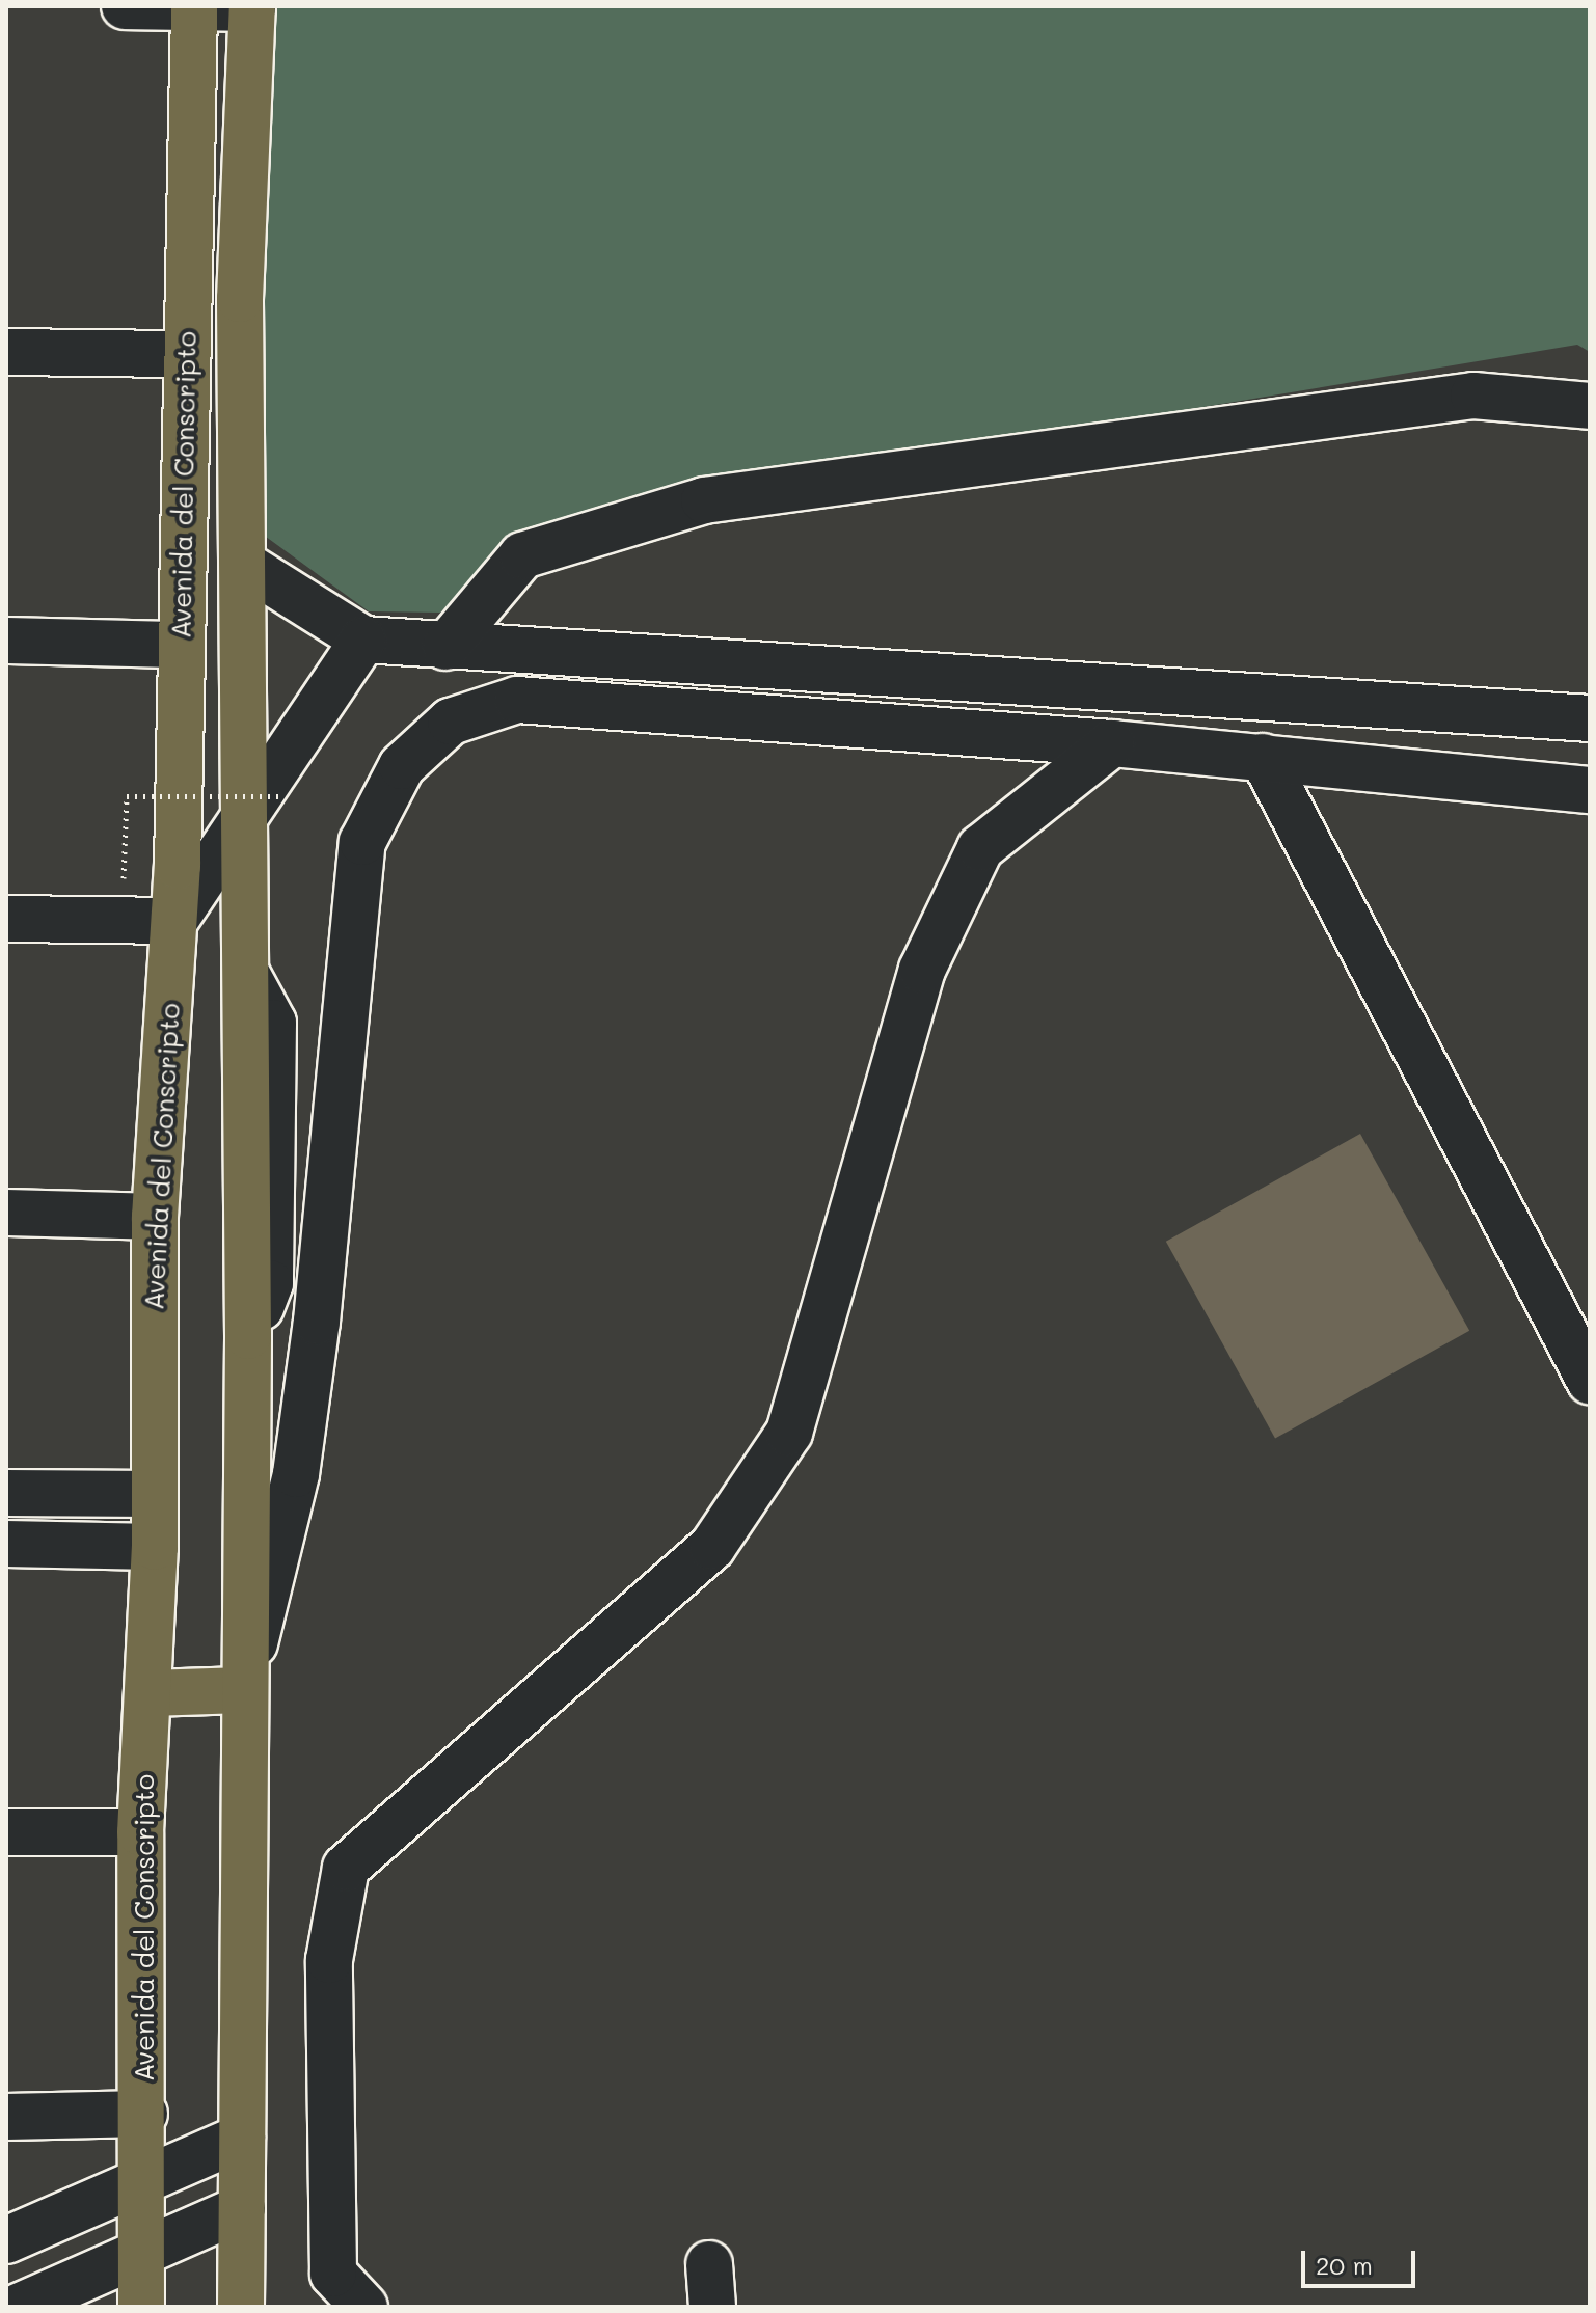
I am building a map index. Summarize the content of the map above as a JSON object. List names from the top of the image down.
{
  "streets": {
    "main road": ["Avenida del Conscripto"]
  },
  "scale_bar": "20 m"
}
